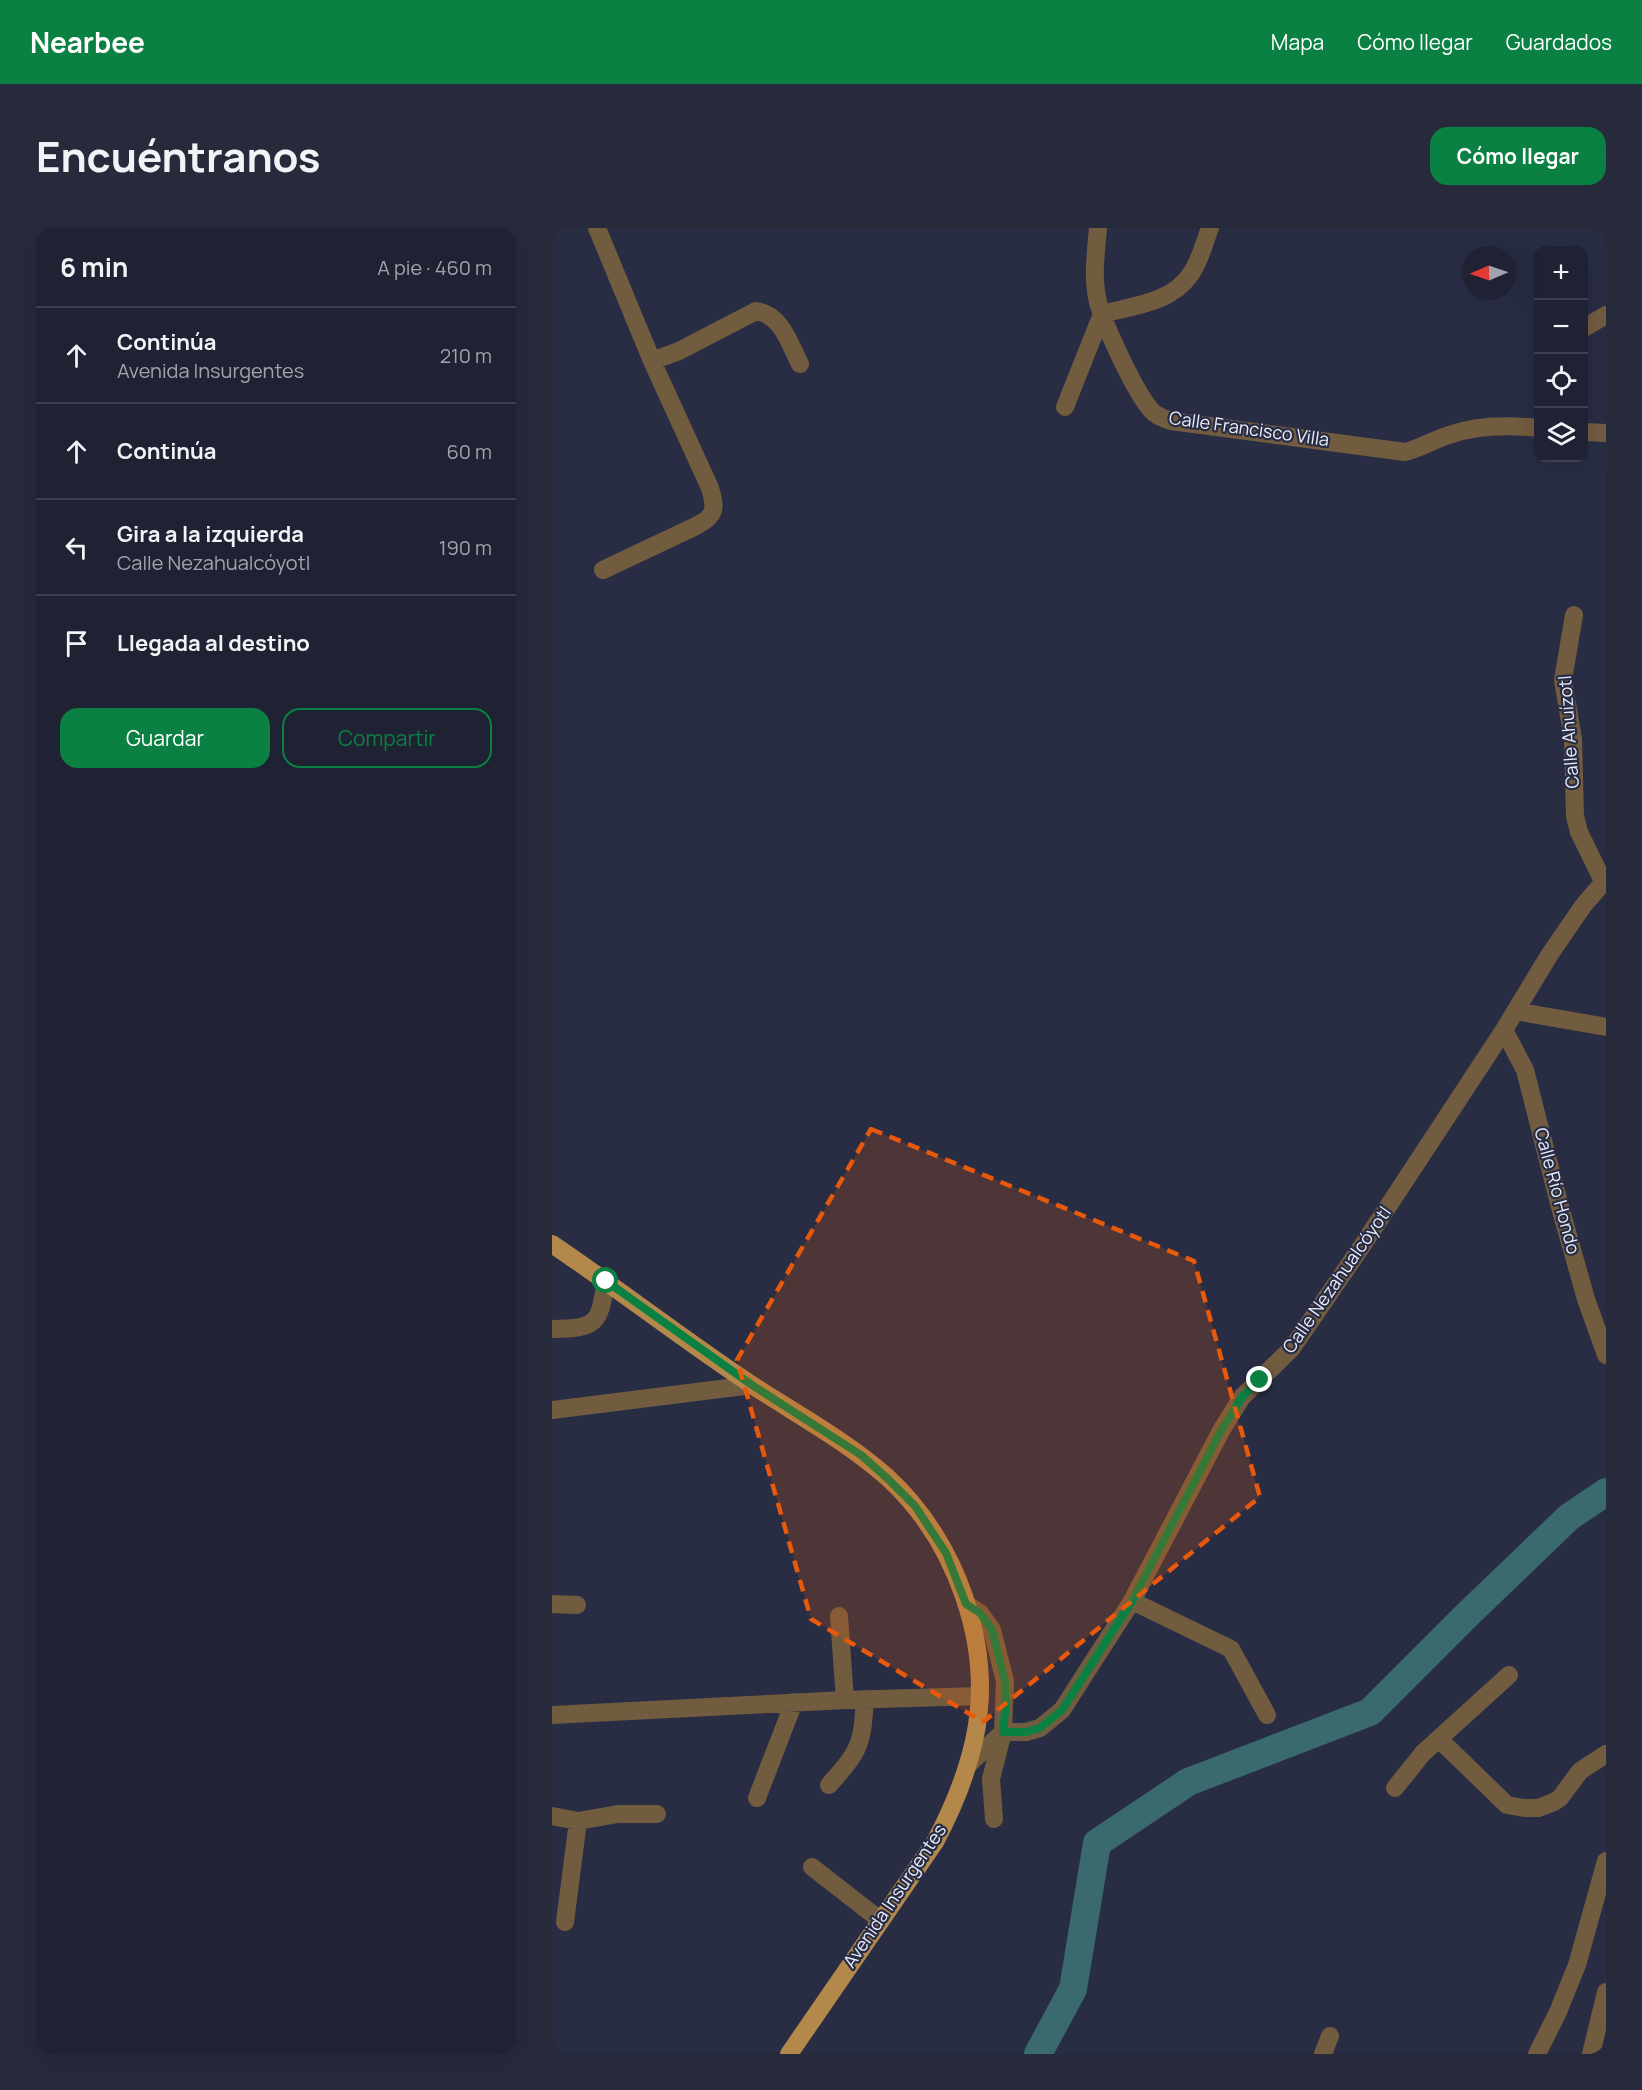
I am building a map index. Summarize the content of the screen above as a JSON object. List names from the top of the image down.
{
  "streets": {
    "main road": ["Avenida Insurgentes"],
    "street": [
      "Calle Francisco Villa",
      "Calle Ahuízotl",
      "Calle Río Hondo",
      "Calle Nezahualcóyotl"
    ]
  },
  "crossings": [
    ["Calle Ahuízotl", "Calle Nezahualcóyotl"],
    ["Calle Río Hondo", "Calle Nezahualcóyotl"]
  ],
  "north": "left",
  "page": {
    "header": "Nearbee",
    "nav": ["Mapa", "Cómo llegar", "Guardados"],
    "title": "Encuéntranos",
    "buttons": [
      "Cómo llegar",
      ["Guardar", "Compartir"]
    ],
    "heading": ["6 min", "A pie · 460 m"],
    "map_buttons": ["+", "−"],
    "list": [
      ["Continúa", "Avenida Insurgentes", "210 m"],
      ["Continúa", "60 m"],
      ["Gira a la izquierda", "Calle Nezahualcóyotl", "190 m"],
      "Llegada al destino"
    ]
  }
}
